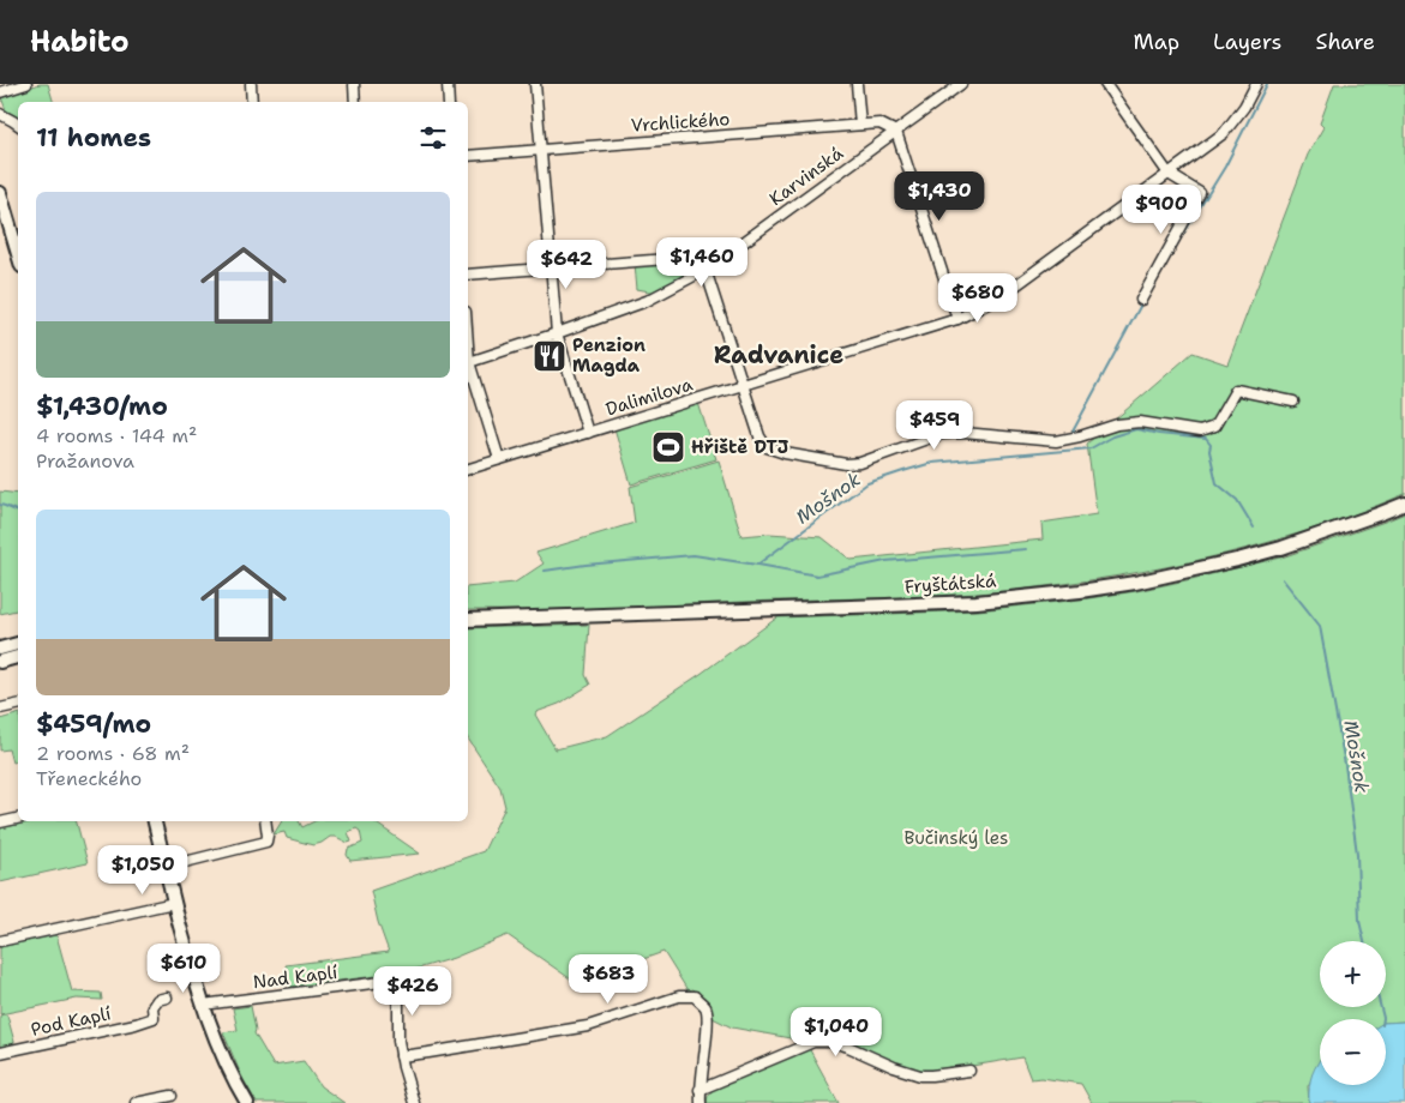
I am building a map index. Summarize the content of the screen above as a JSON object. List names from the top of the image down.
{
  "streets": {
    "main road": ["Fryštátská"],
    "street": [
      "Vrchlického",
      "Karvinská",
      "Dalimilova",
      "Nad Kaplí",
      "Pod Kaplí"
    ]
  },
  "crossings": [
    ["Vrchlického", "Karvinská"]
  ],
  "districts": ["Radvanice"],
  "water": ["Mošnok"],
  "parks": ["Bučinský les"],
  "places": {
    "restaurant": ["Penzion Magda"],
    "sports": ["Hřiště DTJ"]
  },
  "page": {
    "header": "Habito",
    "nav": ["Map", "Layers", "Share"],
    "heading": "11 homes",
    "price": [
      "$1,430",
      "$900",
      "$1,460",
      "$642",
      "$680",
      "$459",
      "$1,050",
      "$610",
      "$683",
      "$426",
      "$1,040"
    ],
    "list": [
      {
        "name": "$1,430/mo",
        "note": "4 rooms · 144 m² · Pražanova"
      },
      {
        "name": "$459/mo",
        "note": "2 rooms · 68 m² · Třeneckého"
      }
    ],
    "map_buttons": ["+", "−"]
  }
}
